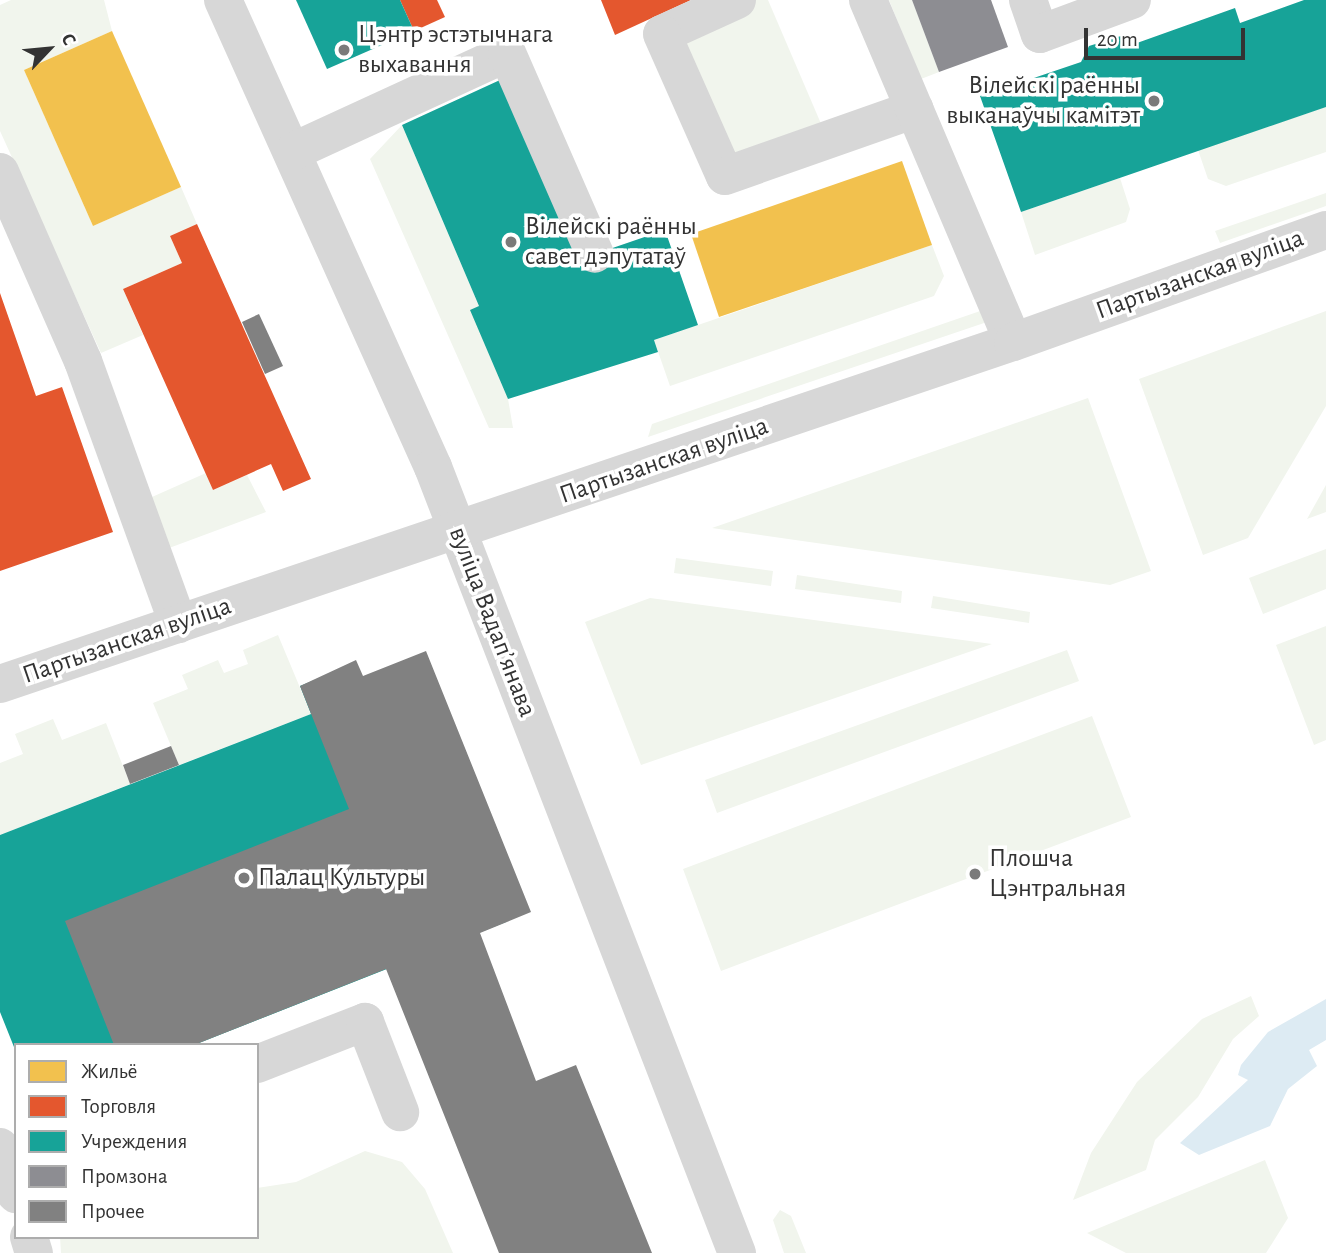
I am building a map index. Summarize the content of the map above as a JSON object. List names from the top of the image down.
{
  "streets": {
    "street": ["Партызанская вуліца", "вуліца Вадапʼянава"]
  },
  "crossings": [
    ["Партызанская вуліца", "вуліца Вадапʼянава"]
  ],
  "places": [
    "Цэнтр эстэтычнага выхавання",
    "Вілейскі раённы выканаўчы камітэт",
    "Вілейскі раённы савет дэпутатаў",
    "Плошча Цэнтральная",
    "Палац Культуры"
  ],
  "legend": [
    "Жильё",
    "Торговля",
    "Учреждения",
    "Промзона",
    "Прочее"
  ],
  "scale_bar": "20 m",
  "north": "top right"
}
